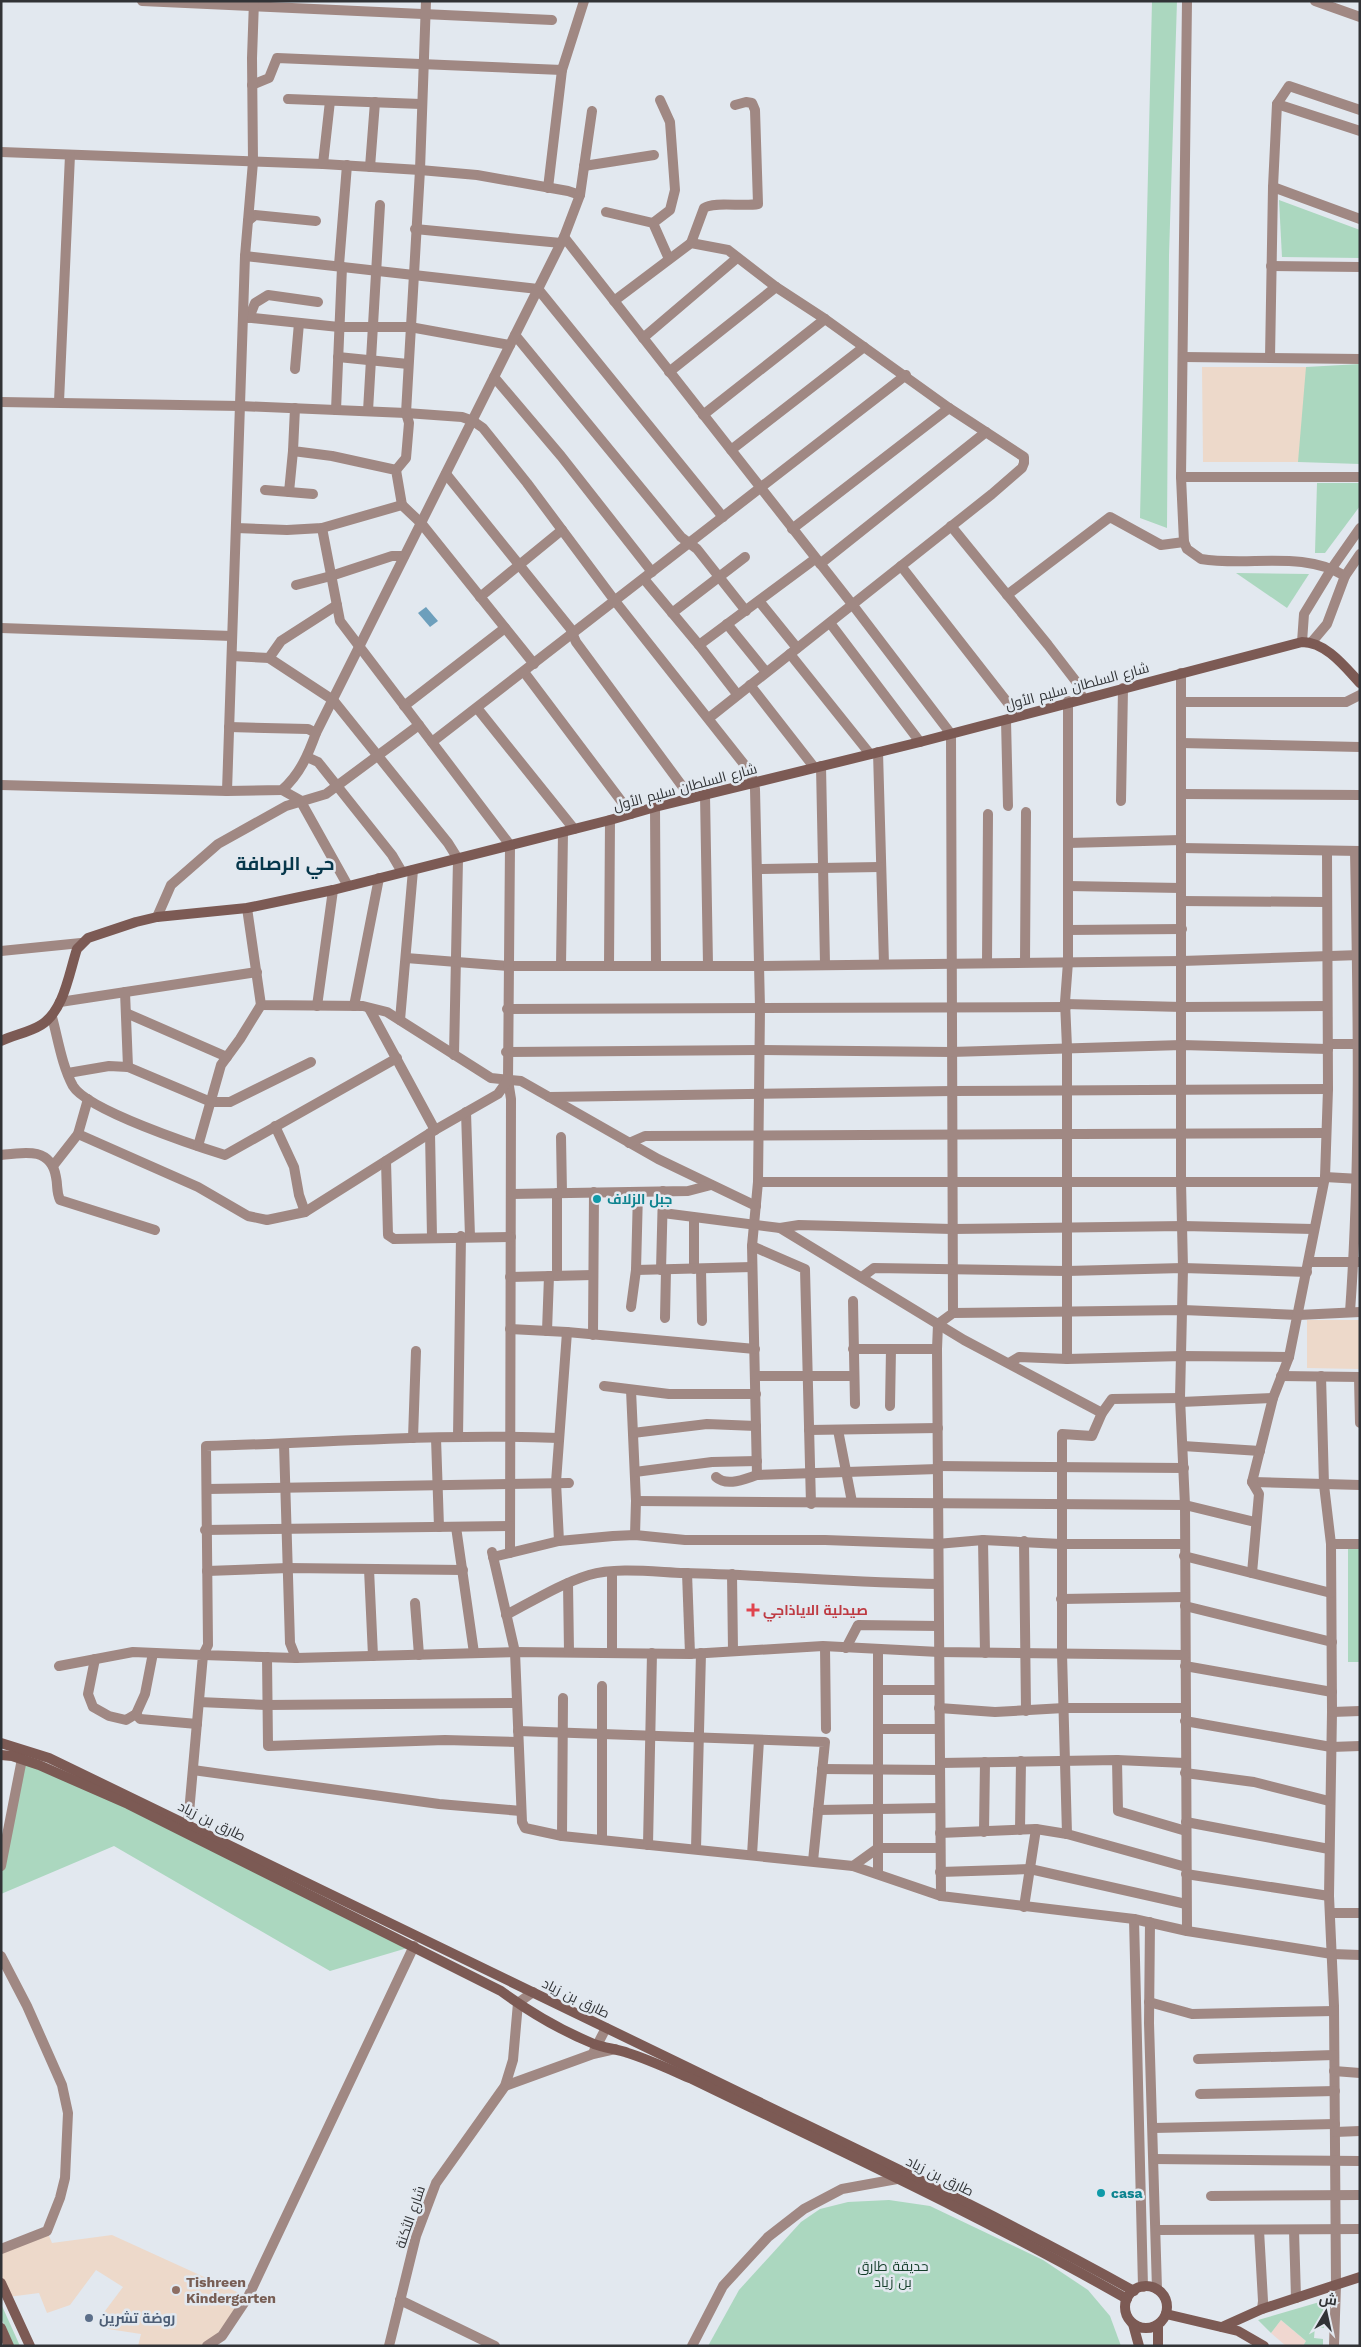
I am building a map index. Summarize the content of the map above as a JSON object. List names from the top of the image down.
{
  "streets": {
    "main road": ["شارع السلطان سليم الأول", "طارق بن زياد"],
    "street": ["شارع الثكنة"]
  },
  "districts": ["حي الرصافة"],
  "parks": ["حديقة طارق بن زياد"],
  "places": {
    "other": [
      "جبل الزلاف",
      "casa",
      "Tishreen Kindergarten",
      "روضة تشرين"
    ],
    "health": ["صيدلية الاياذاجي"]
  },
  "north": "top"
}
